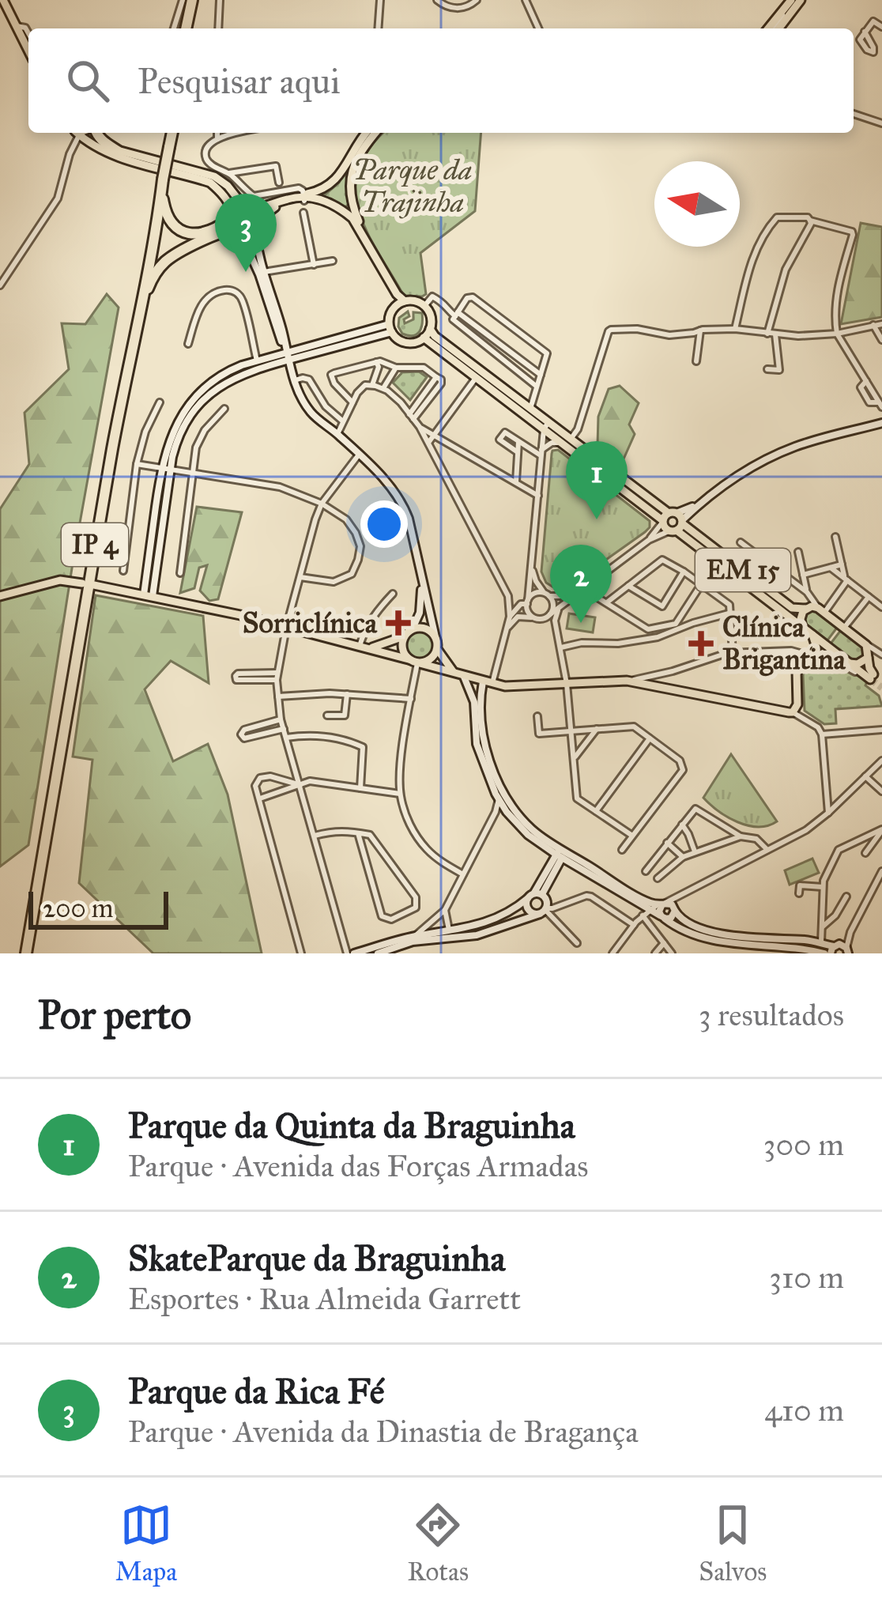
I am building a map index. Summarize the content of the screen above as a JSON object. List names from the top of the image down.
{
  "streets": {
    "highway": ["IP 4"],
    "main road": ["EM 15"]
  },
  "parks": ["Parque da Trajinha"],
  "places": {
    "health": ["Sorriclínica", "Clínica Brigantina"]
  },
  "scale_bar": "200 m",
  "north": "left",
  "page": {
    "search": "Pesquisar aqui",
    "pins": ["3", "1", "2"],
    "scale": "200 m",
    "heading": ["Por perto", "3 resultados"],
    "list": [
      {
        "mark": "1",
        "name": "Parque da Quinta da Braguinha",
        "note": "Parque · Avenida das Forças Armadas",
        "value": "300 m"
      },
      {
        "mark": "2",
        "name": "SkateParque da Braguinha",
        "note": "Esportes · Rua Almeida Garrett",
        "value": "310 m"
      },
      {
        "mark": "3",
        "name": "Parque da Rica Fé",
        "note": "Parque · Avenida da Dinastia de Bragança",
        "value": "410 m"
      }
    ],
    "nav": ["Mapa", "Rotas", "Salvos"]
  }
}
